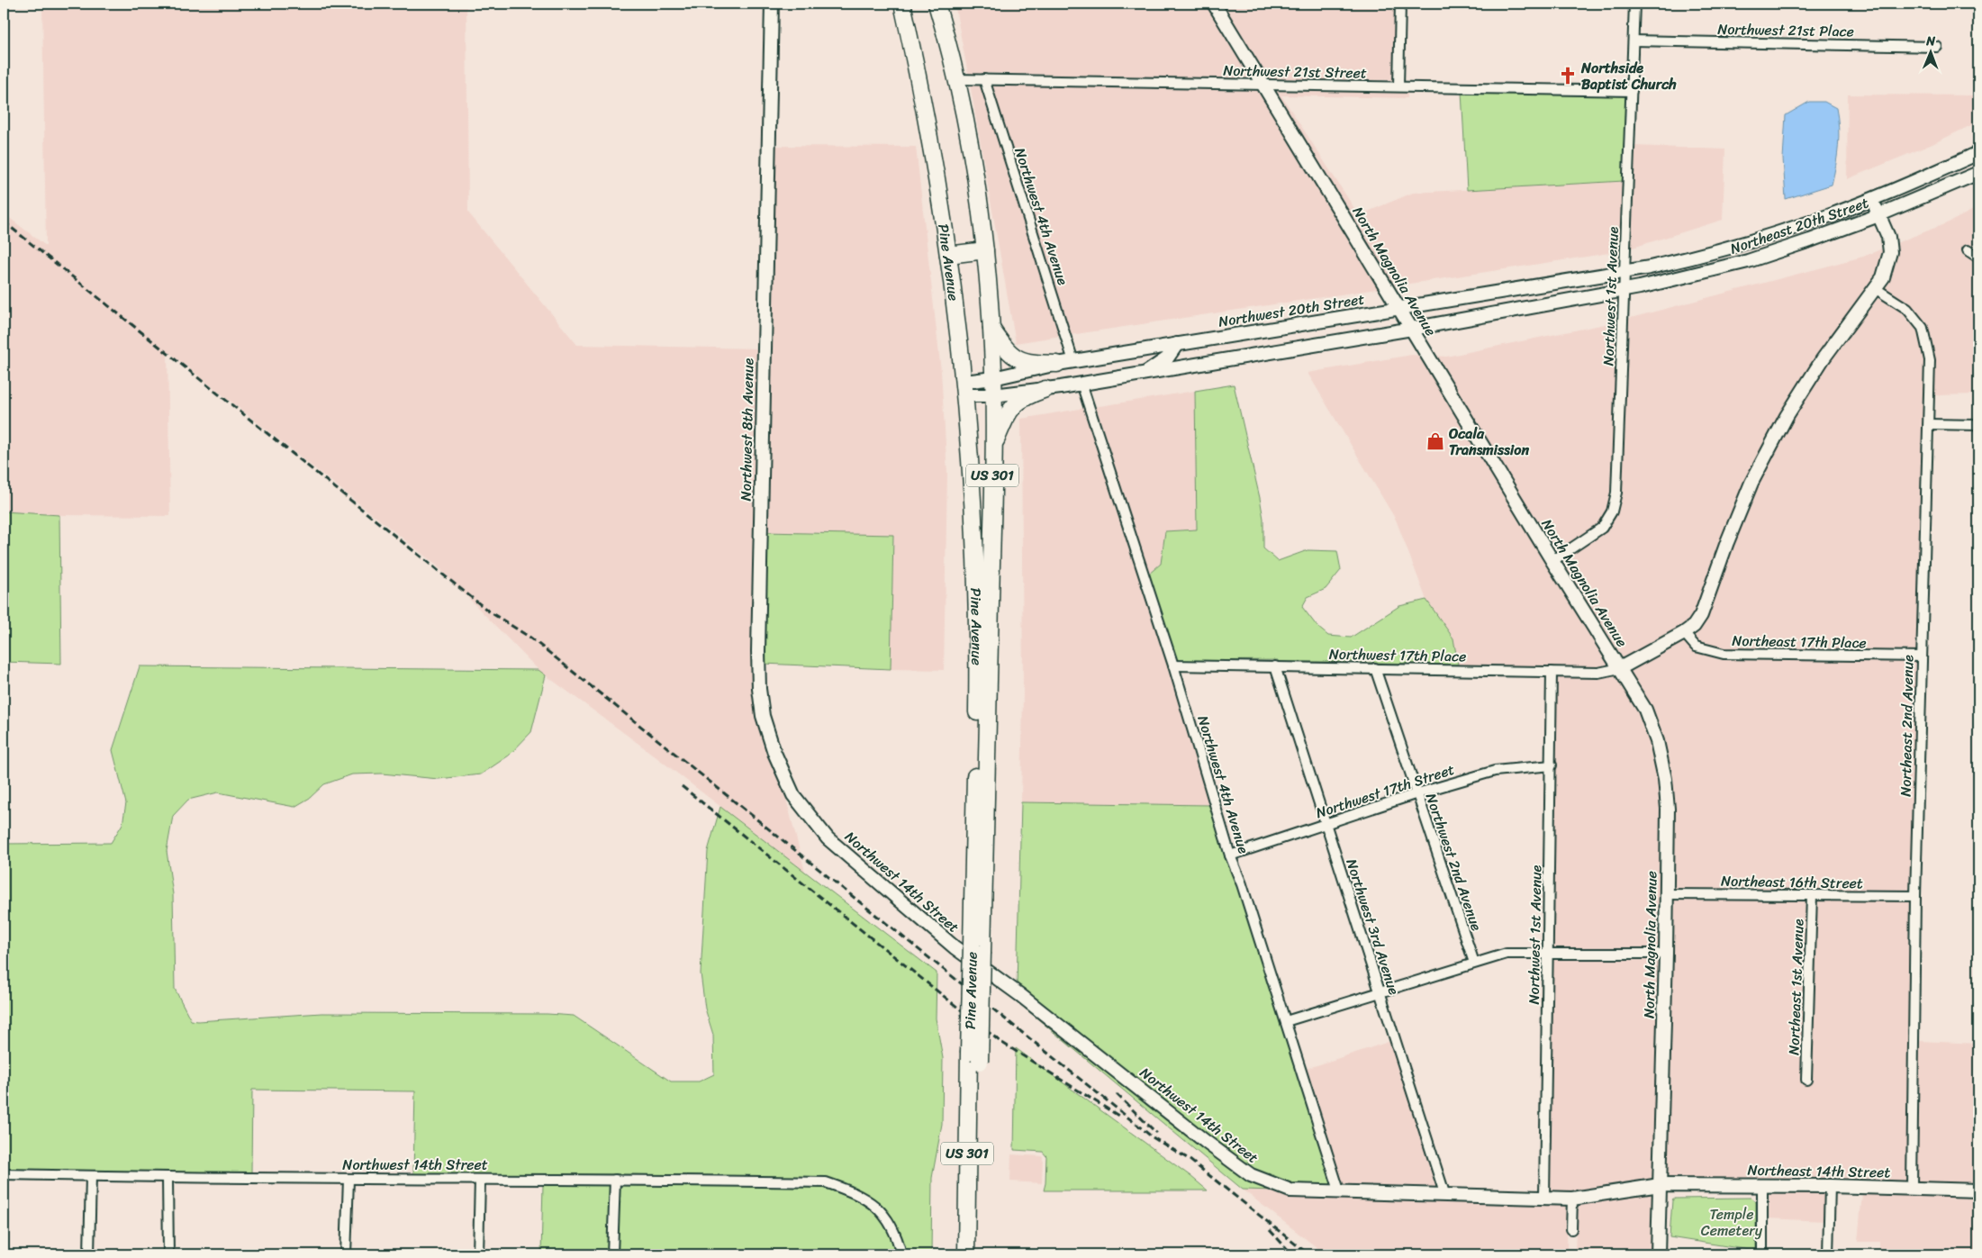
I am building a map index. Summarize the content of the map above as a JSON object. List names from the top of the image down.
{
  "streets": {
    "highway": ["Pine Avenue", "US 301"],
    "main road": [
      "Northeast 20th Street",
      "North Magnolia Avenue",
      "Northwest 20th Street",
      "Northwest 8th Avenue",
      "Northwest 14th Street",
      "Northeast 14th Street"
    ],
    "street": [
      "Northwest 21st Place",
      "Northwest 21st Street",
      "Northwest 4th Avenue",
      "Northwest 1st Avenue",
      "Northeast 17th Place",
      "Northwest 17th Place",
      "Northeast 2nd Avenue",
      "Northwest 17th Street",
      "Northwest 2nd Avenue",
      "Northeast 16th Street",
      "Northwest 3rd Avenue",
      "Northeast 1st Avenue"
    ]
  },
  "crossings": [
    ["Northwest 21st Place", "Northwest 1st Avenue"],
    ["Northwest 21st Street", "Northwest 4th Avenue"],
    ["Northwest 21st Street", "Pine Avenue"],
    ["Northwest 21st Street", "North Magnolia Avenue"],
    ["Northwest 21st Street", "Northwest 1st Avenue"],
    ["Northwest 4th Avenue", "Northwest 20th Street"],
    ["Northwest 4th Avenue", "Northwest 17th Place"],
    ["Northwest 4th Avenue", "Northwest 17th Street"],
    ["Northwest 4th Avenue", "Northwest 14th Street"],
    ["Northeast 20th Street", "Northwest 1st Avenue"],
    ["Northeast 20th Street", "Northwest 20th Street"],
    ["Pine Avenue", "Northwest 20th Street"],
    ["North Magnolia Avenue", "Northwest 1st Avenue"],
    ["North Magnolia Avenue", "Northwest 20th Street"],
    ["North Magnolia Avenue", "Northwest 17th Place"],
    ["North Magnolia Avenue", "Northwest 14th Street"],
    ["North Magnolia Avenue", "Northeast 16th Street"],
    ["North Magnolia Avenue", "Northeast 14th Street"],
    ["Northwest 1st Avenue", "Northwest 20th Street"],
    ["Northwest 1st Avenue", "Northwest 17th Place"],
    ["Northwest 1st Avenue", "Northwest 17th Street"],
    ["Northwest 1st Avenue", "Northwest 14th Street"],
    ["Northwest 8th Avenue", "Northwest 14th Street"],
    ["Northeast 17th Place", "Northeast 2nd Avenue"],
    ["Northwest 17th Place", "Northwest 2nd Avenue"],
    ["Northwest 17th Place", "Northwest 3rd Avenue"],
    ["Northeast 2nd Avenue", "Northeast 16th Street"],
    ["Northeast 2nd Avenue", "Northeast 14th Street"],
    ["Northwest 17th Street", "Northwest 2nd Avenue"],
    ["Northwest 17th Street", "Northwest 3rd Avenue"],
    ["Northwest 14th Street", "Northwest 3rd Avenue"],
    ["Northwest 14th Street", "Northeast 14th Street"],
    ["Northeast 16th Street", "Northeast 1st Avenue"]
  ],
  "parks": ["Temple Cemetery"],
  "places": {
    "church": ["Northside Baptist Church"],
    "shop": ["Ocala Transmission"]
  },
  "north": "top"
}
